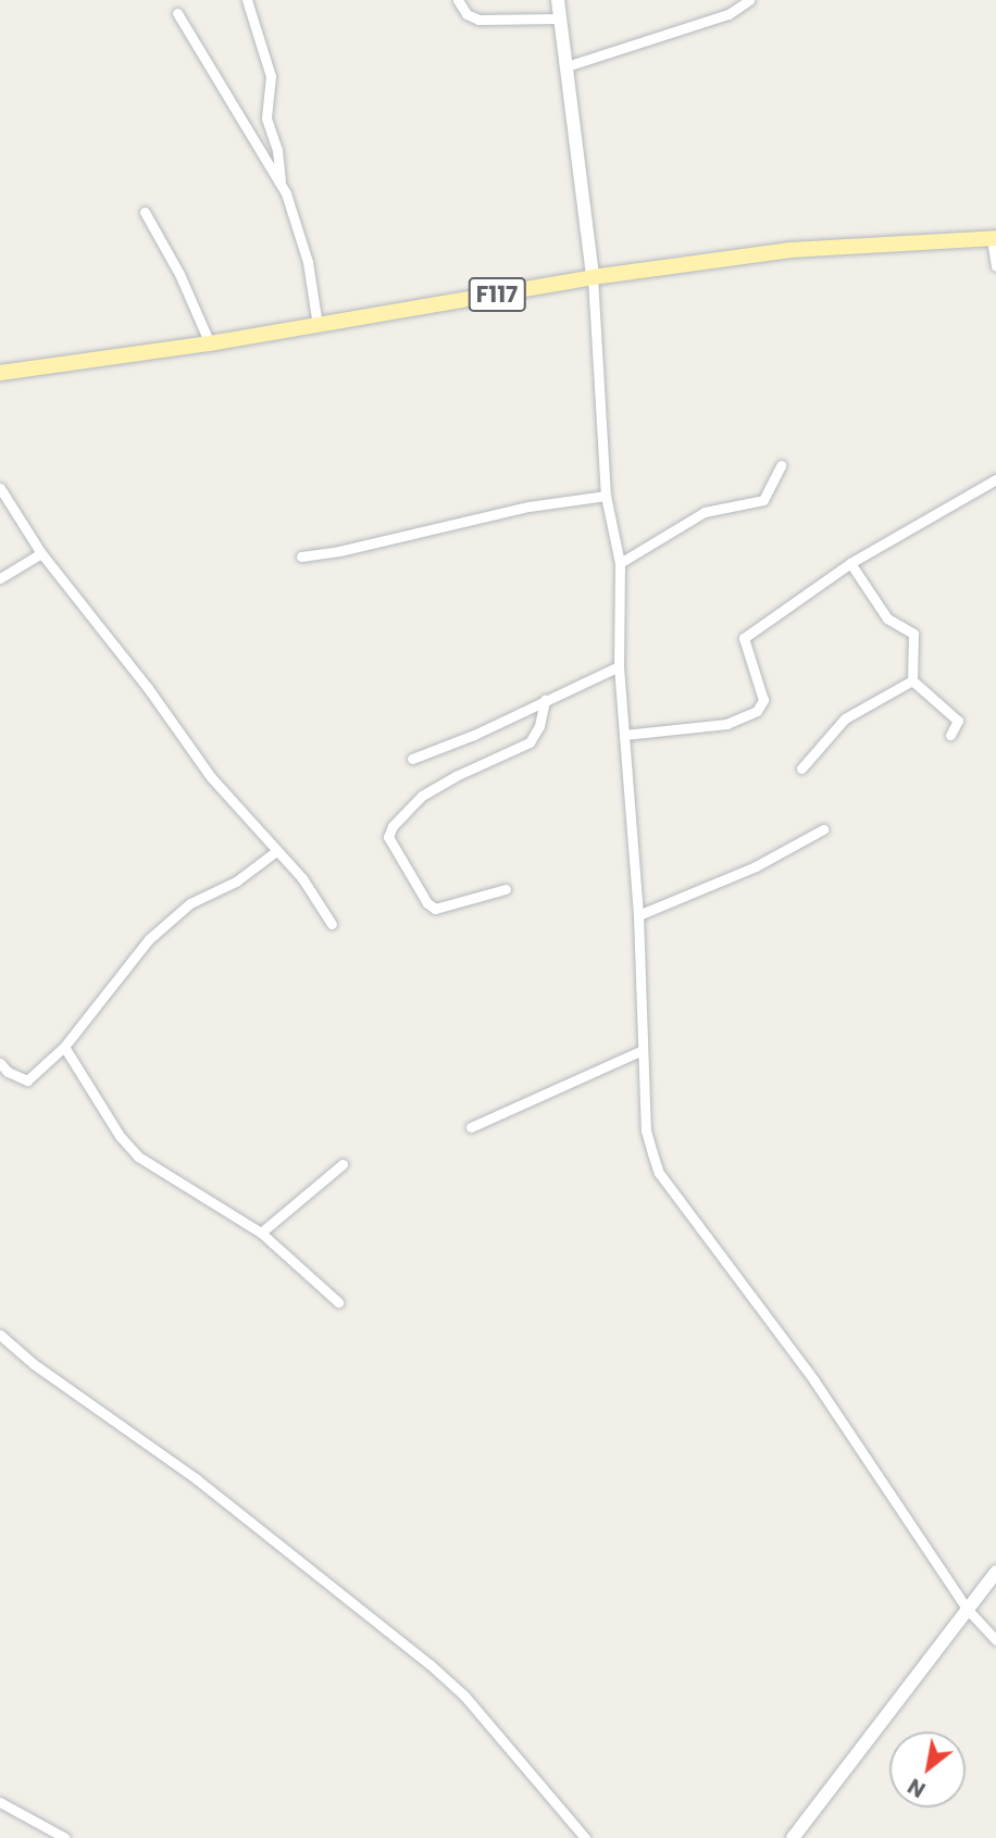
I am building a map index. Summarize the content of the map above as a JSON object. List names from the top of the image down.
{
  "streets": {
    "main road": ["F117"]
  },
  "north": "bottom left"
}
